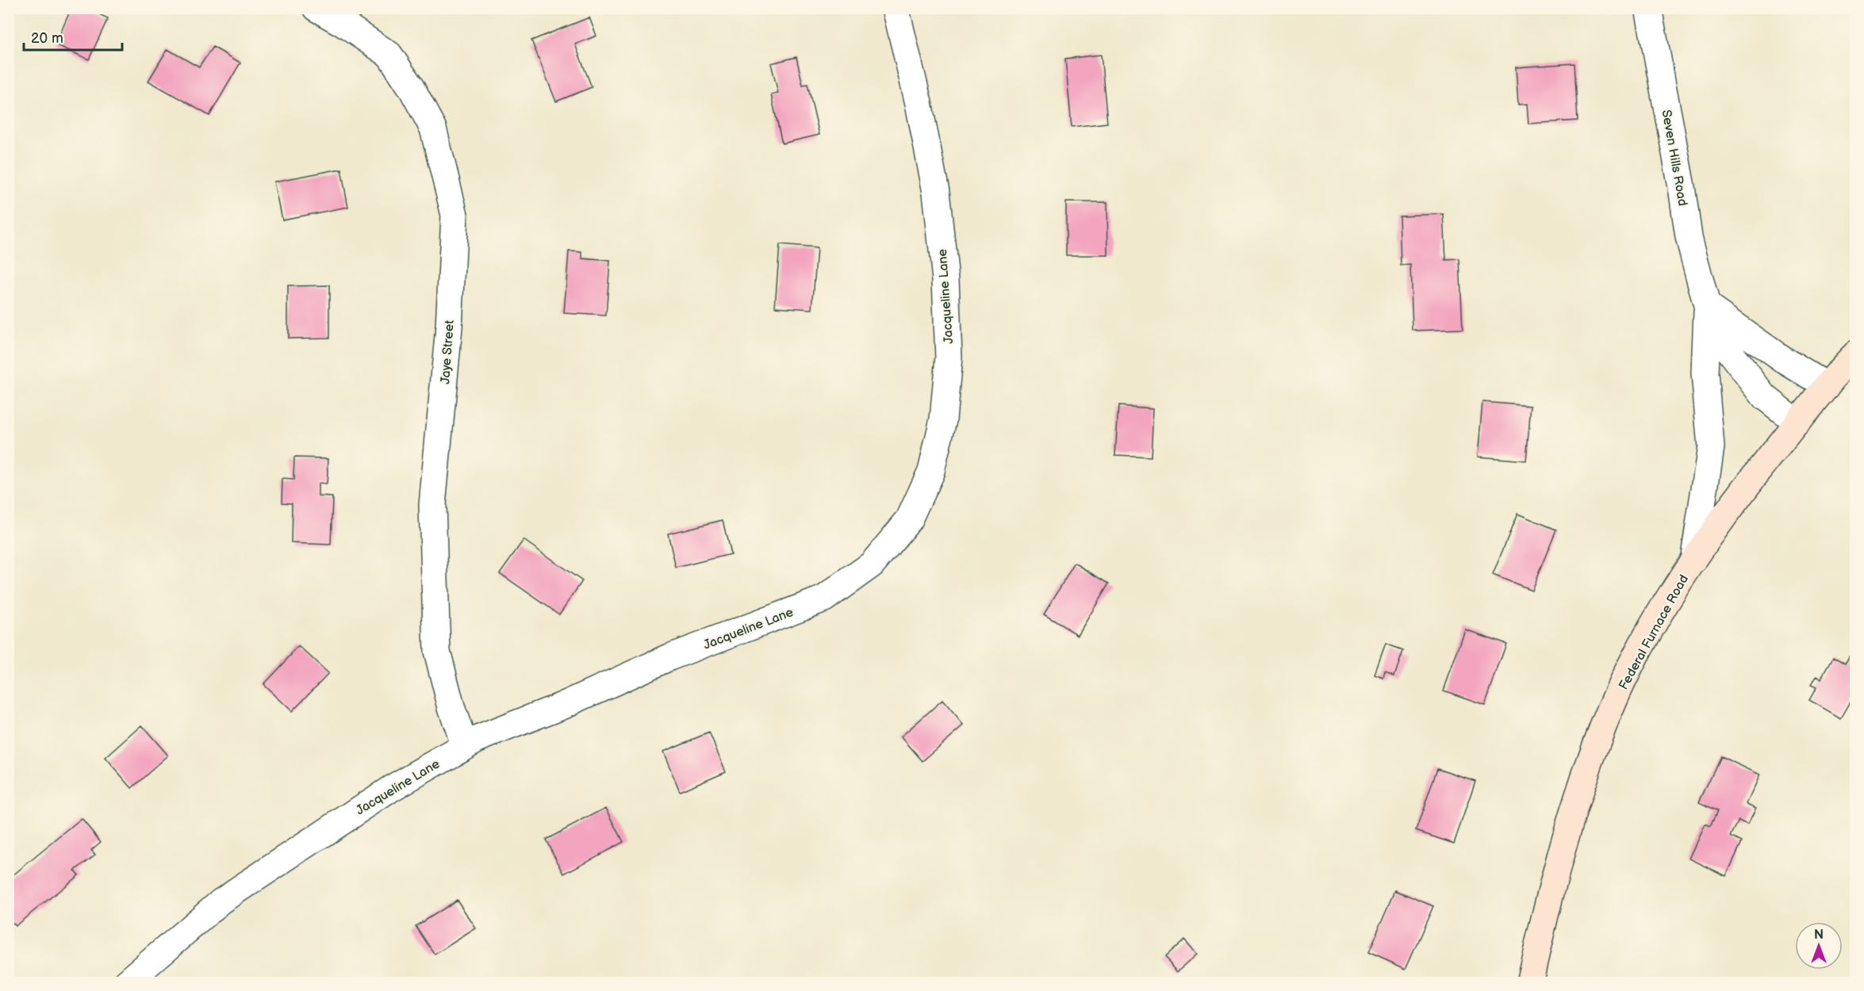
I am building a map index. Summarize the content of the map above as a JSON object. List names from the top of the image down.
{
  "streets": {
    "main road": ["Federal Furnace Road"],
    "street": ["Seven Hills Road", "Jacqueline Lane", "Jaye Street"]
  },
  "crossings": [
    ["Seven Hills Road", "Federal Furnace Road"],
    ["Jacqueline Lane", "Jaye Street"]
  ],
  "scale_bar": "20 m",
  "north": "top"
}
